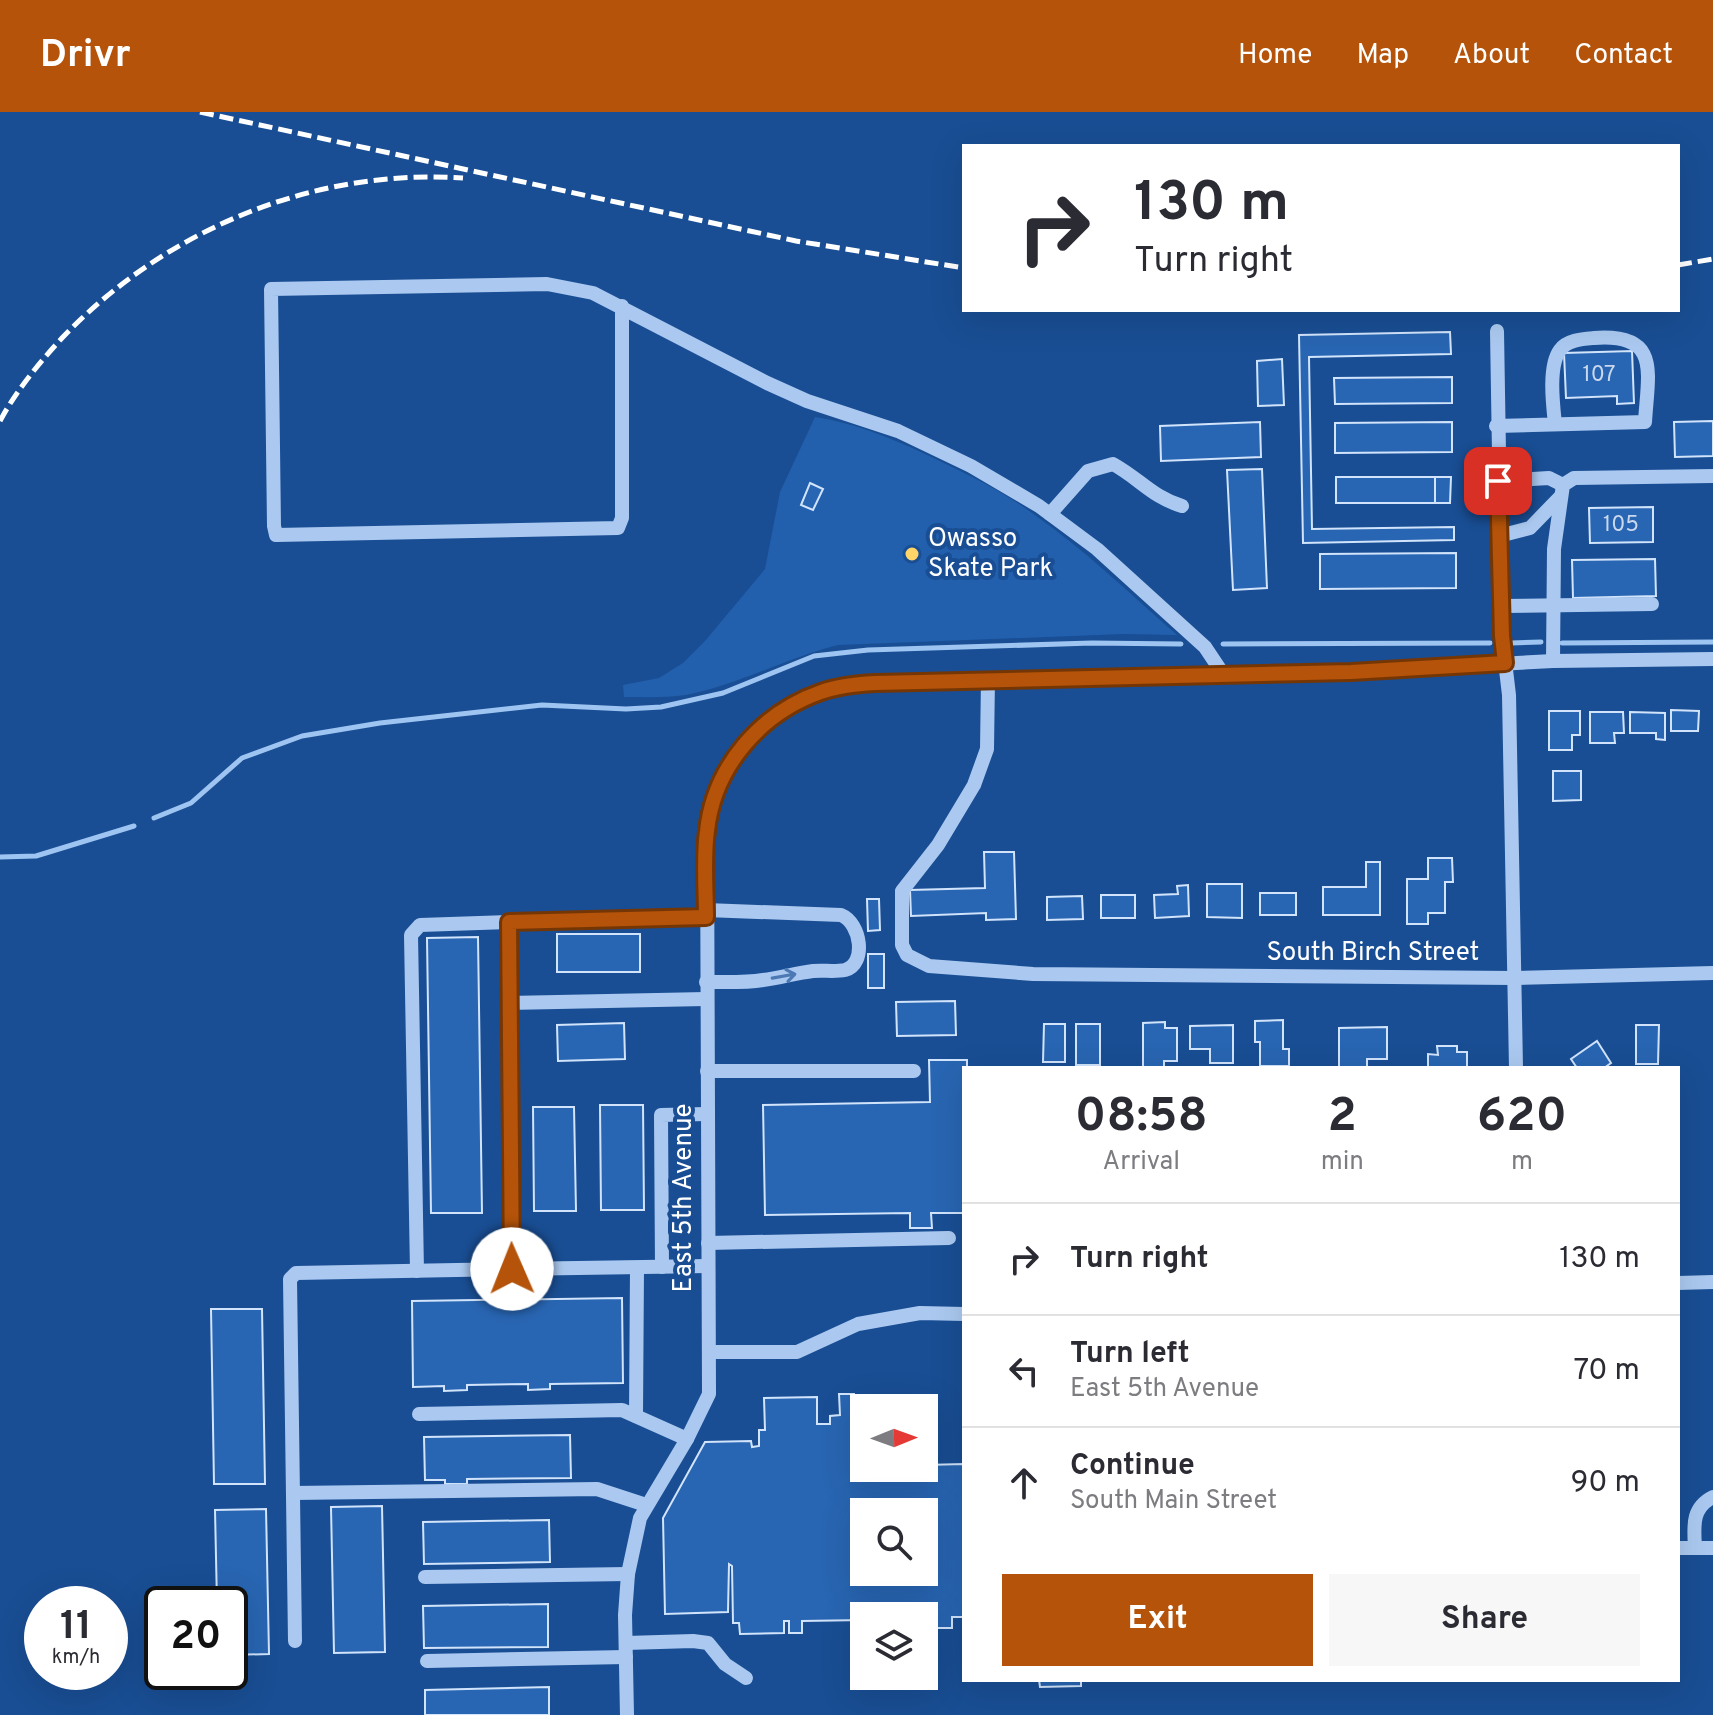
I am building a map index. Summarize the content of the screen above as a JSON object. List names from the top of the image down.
{
  "streets": {
    "street": ["South Birch Street", "East 5th Avenue"]
  },
  "crossings": [
    ["South Birch Street", "East 5th Avenue"]
  ],
  "places": ["Owasso Skate Park"],
  "house_numbers": ["107", "105"],
  "north": "right",
  "page": {
    "header": "Drivr",
    "nav": [
      "Home",
      "Map",
      "About",
      "Contact"
    ],
    "turn": ["130 m", "Turn right"],
    "eta": [
      "08:58",
      "Arrival",
      "2",
      "min",
      "620",
      "m"
    ],
    "list": [
      {
        "name": "Turn right",
        "value": "130 m"
      },
      {
        "name": "Turn left",
        "note": "East 5th Avenue",
        "value": "70 m"
      },
      {
        "name": "Continue",
        "note": "South Main Street",
        "value": "90 m"
      }
    ],
    "buttons": ["Exit", "Share"],
    "speed": "11 km/h",
    "limit": "20"
  }
}
